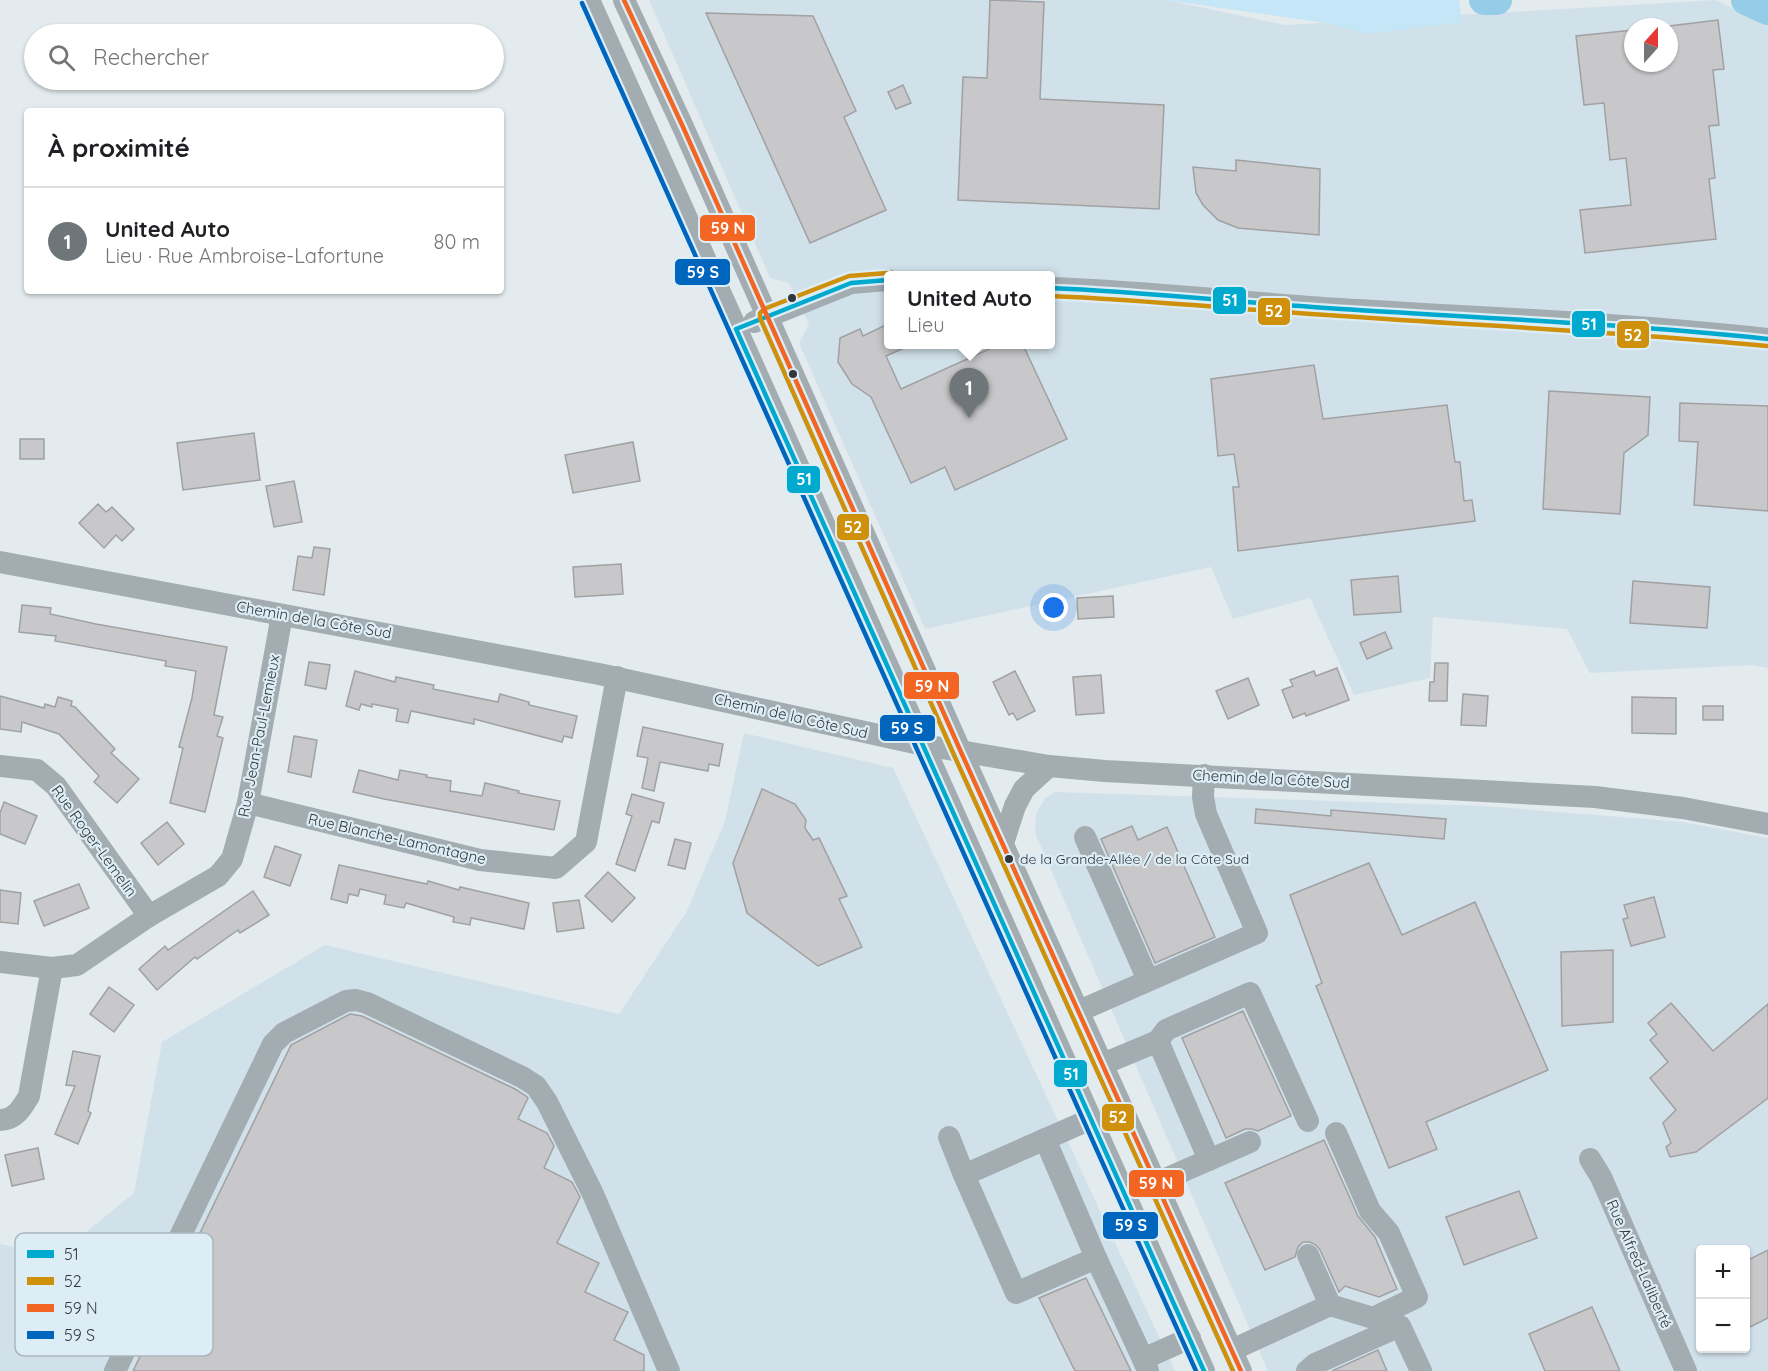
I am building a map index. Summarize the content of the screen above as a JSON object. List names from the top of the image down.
{
  "streets": {
    "street": [
      "Chemin de la Côte Sud",
      "Rue Jean-Paul-Lemieux",
      "Rue Blanche-Lamontagne",
      "Rue Roger-Lemelin",
      "Rue Alfred-Laliberté"
    ]
  },
  "crossings": [
    ["Chemin de la Côte Sud", "Rue Jean-Paul-Lemieux"],
    ["Chemin de la Côte Sud", "Rue Blanche-Lamontagne"],
    ["Rue Jean-Paul-Lemieux", "Rue Blanche-Lamontagne"],
    ["Rue Jean-Paul-Lemieux", "Rue Roger-Lemelin"]
  ],
  "places": ["de la Grande-Allée / de la Côte Sud"],
  "lines": ["transit line 52", "transit line 51"],
  "legend": [
    "51",
    "52",
    "59 N",
    "59 S"
  ],
  "north": "top",
  "page": {
    "search": "Rechercher",
    "heading": "À proximité",
    "list": [
      {
        "mark": "1",
        "name": "United Auto",
        "note": "Lieu · Rue Ambroise-Lafortune",
        "value": "80 m"
      }
    ],
    "popup": ["United Auto", "Lieu"],
    "pins": "1",
    "map_buttons": ["+", "−"]
  }
}
